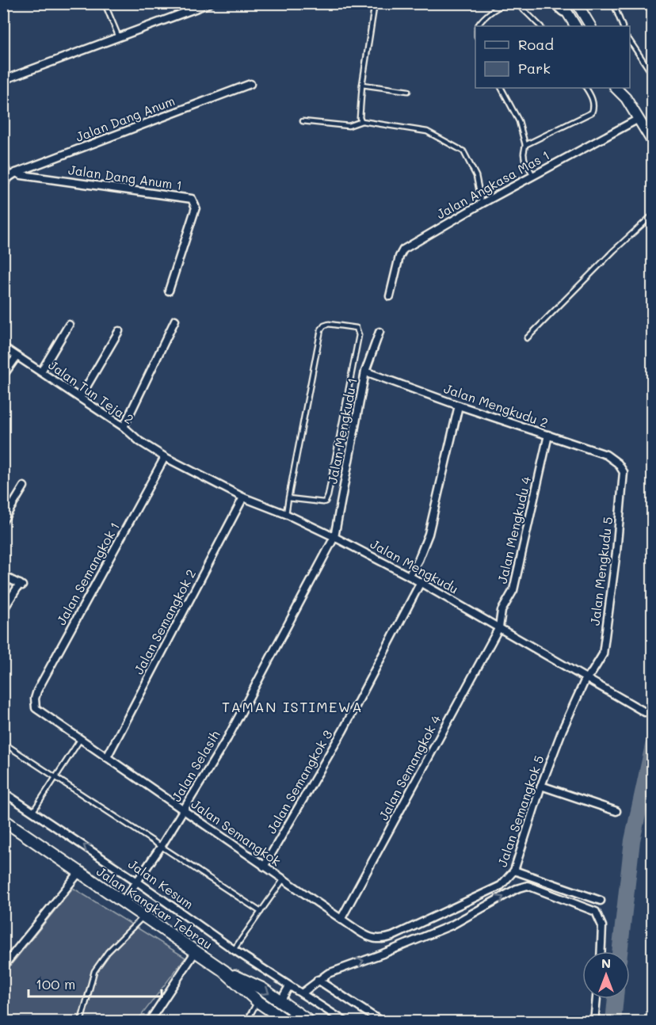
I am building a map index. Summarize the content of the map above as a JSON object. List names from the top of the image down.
{
  "streets": {
    "main road": ["Jalan Kangkar Tebrau"],
    "street": [
      "Jalan Dang Anum",
      "Jalan Dang Anum 1",
      "Jalan Angkasa Mas 1",
      "Jalan Tun Teja 2",
      "Jalan Mengkudu 2",
      "Jalan Mengkudu 1",
      "Jalan Mengkudu 4",
      "Jalan Mengkudu",
      "Jalan Mengkudu 5",
      "Jalan Semangkok 1",
      "Jalan Semangkok 2",
      "Jalan Selasih",
      "Jalan Semangkok 4",
      "Jalan Semangkok 3",
      "Jalan Semangkok 5",
      "Jalan Semangkok",
      "Jalan Kesum"
    ]
  },
  "crossings": [
    ["Jalan Dang Anum", "Jalan Dang Anum 1"],
    ["Jalan Tun Teja 2", "Jalan Mengkudu"],
    ["Jalan Tun Teja 2", "Jalan Semangkok 1"],
    ["Jalan Mengkudu 2", "Jalan Mengkudu 1"],
    ["Jalan Mengkudu 2", "Jalan Mengkudu 4"],
    ["Jalan Mengkudu 2", "Jalan Mengkudu 5"],
    ["Jalan Mengkudu 1", "Jalan Mengkudu"],
    ["Jalan Mengkudu 1", "Jalan Selasih"],
    ["Jalan Mengkudu 4", "Jalan Mengkudu"],
    ["Jalan Mengkudu 4", "Jalan Semangkok 4"],
    ["Jalan Mengkudu", "Jalan Mengkudu 5"],
    ["Jalan Mengkudu", "Jalan Semangkok 1"],
    ["Jalan Mengkudu", "Jalan Semangkok 2"],
    ["Jalan Mengkudu", "Jalan Selasih"],
    ["Jalan Mengkudu", "Jalan Semangkok 4"],
    ["Jalan Mengkudu", "Jalan Semangkok 3"],
    ["Jalan Mengkudu", "Jalan Semangkok 5"],
    ["Jalan Mengkudu 5", "Jalan Semangkok 5"],
    ["Jalan Semangkok 1", "Jalan Semangkok"],
    ["Jalan Semangkok 2", "Jalan Semangkok"],
    ["Jalan Selasih", "Jalan Semangkok"],
    ["Jalan Selasih", "Jalan Kesum"],
    ["Jalan Selasih", "Jalan Kangkar Tebrau"],
    ["Jalan Semangkok 4", "Jalan Semangkok"],
    ["Jalan Semangkok 3", "Jalan Semangkok"],
    ["Jalan Semangkok 5", "Jalan Semangkok"]
  ],
  "districts": ["TAMAN ISTIMEWA"],
  "legend": ["Road", "Park"],
  "scale_bar": "100 m",
  "north": "top"
}
